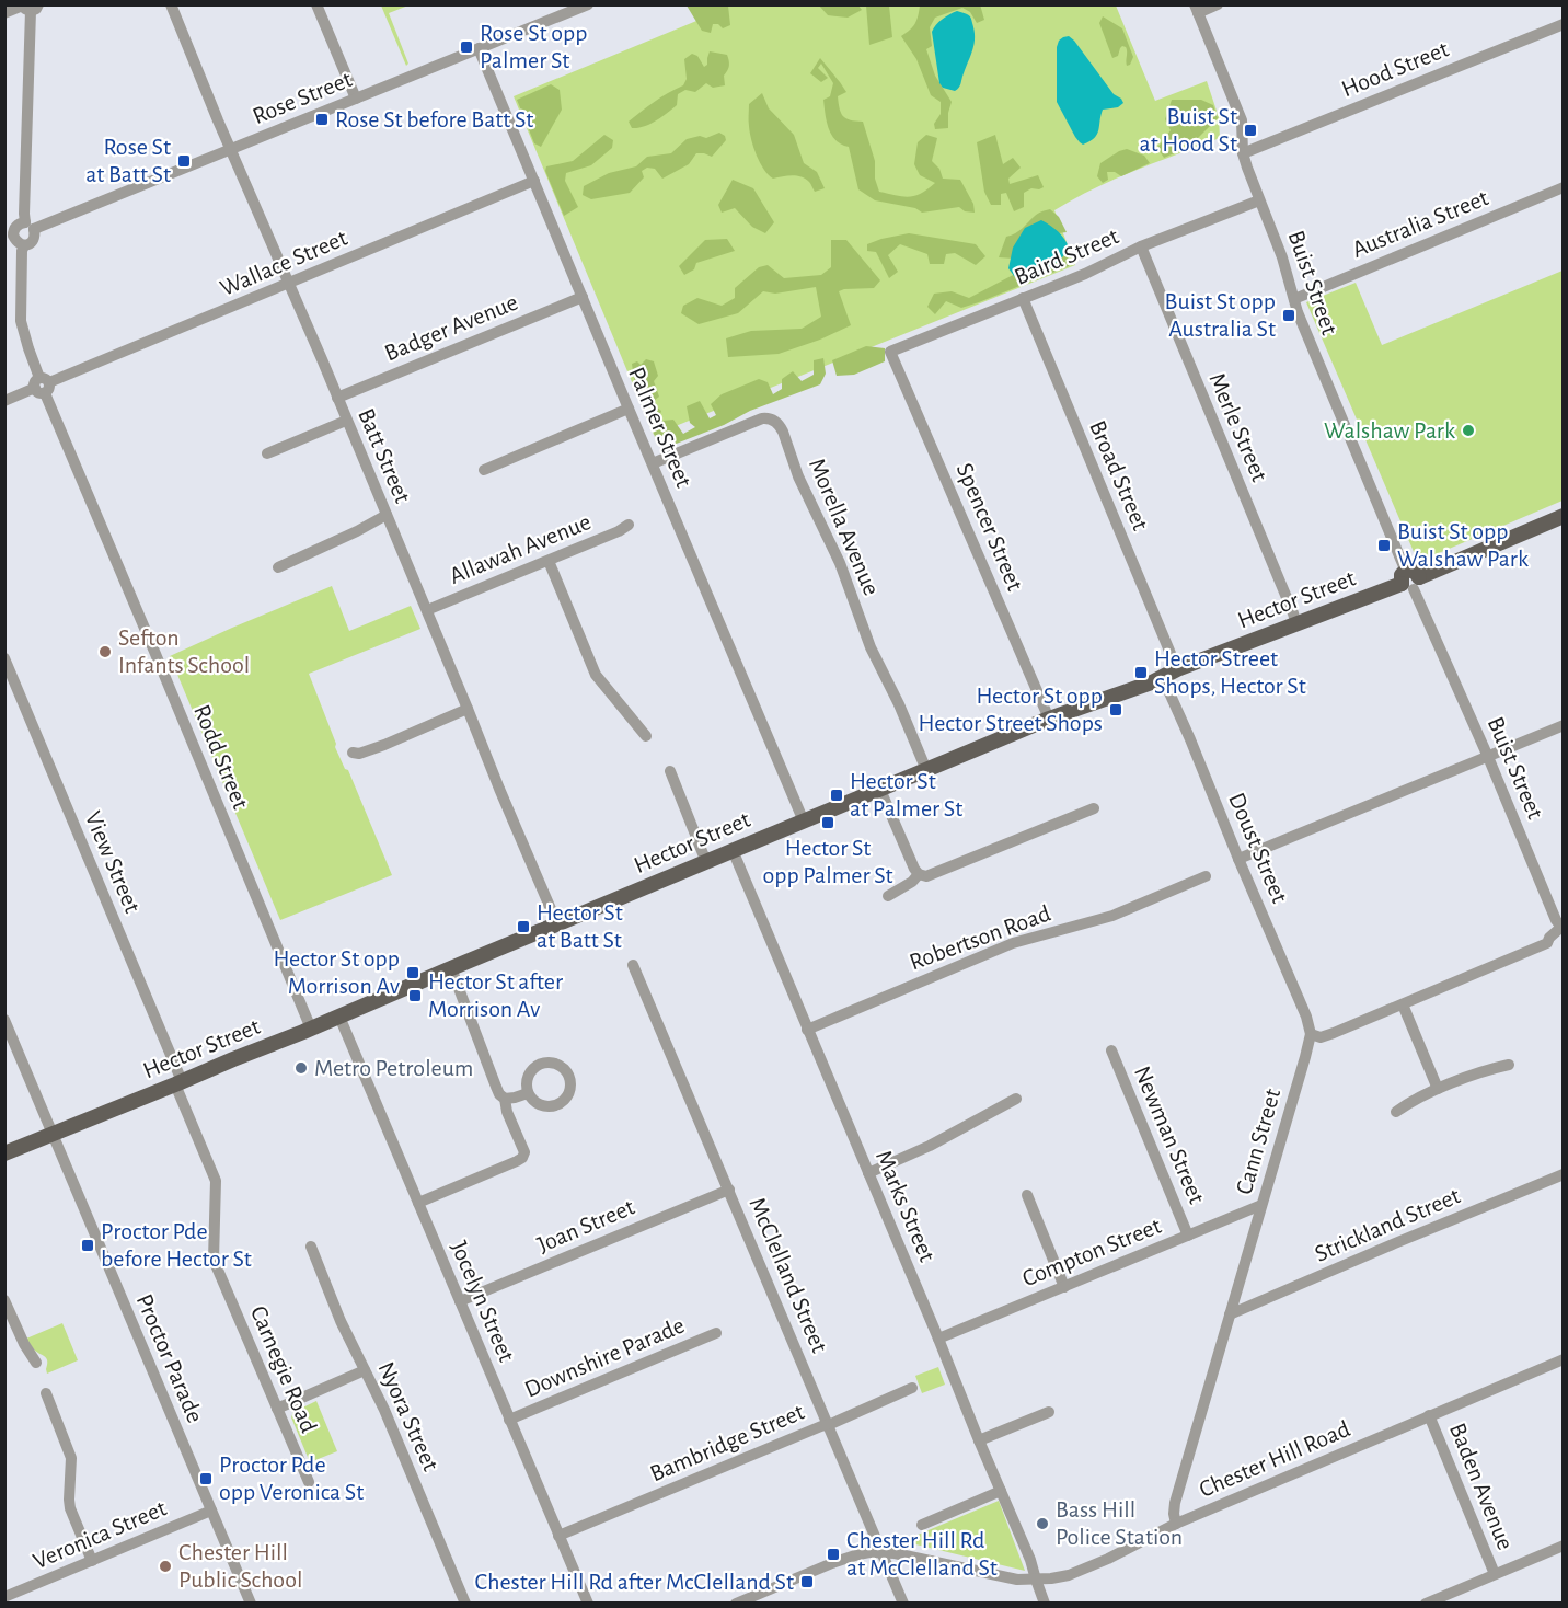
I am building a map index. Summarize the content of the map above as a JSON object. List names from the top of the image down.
{
  "streets": {
    "main road": ["Hector Street"],
    "street": [
      "Hood Street",
      "Rose Street",
      "Australia Street",
      "Baird Street",
      "Wallace Street",
      "Buist Street",
      "Badger Avenue",
      "Palmer Street",
      "Merle Street",
      "Batt Street",
      "Broad Street",
      "Morella Avenue",
      "Spencer Street",
      "Allawah Avenue",
      "Rodd Street",
      "Doust Street",
      "View Street",
      "Robertson Road",
      "Newman Street",
      "Cann Street",
      "Marks Street",
      "Strickland Street",
      "Joan Street",
      "Compton Street",
      "McClelland Street",
      "Jocelyn Street",
      "Downshire Parade",
      "Proctor Parade",
      "Carnegie Road",
      "Nyora Street",
      "Bambridge Street",
      "Chester Hill Road",
      "Baden Avenue",
      "Veronica Street"
    ]
  },
  "crossings": [
    ["Hood Street", "Buist Street"],
    ["Rose Street", "Palmer Street"],
    ["Rose Street", "Batt Street"],
    ["Rose Street", "Rodd Street"],
    ["Australia Street", "Buist Street"],
    ["Baird Street", "Buist Street"],
    ["Baird Street", "Merle Street"],
    ["Baird Street", "Broad Street"],
    ["Baird Street", "Spencer Street"],
    ["Wallace Street", "Palmer Street"],
    ["Wallace Street", "Batt Street"],
    ["Wallace Street", "Rodd Street"],
    ["Buist Street", "Hector Street"],
    ["Badger Avenue", "Palmer Street"],
    ["Badger Avenue", "Batt Street"],
    ["Palmer Street", "Morella Avenue"],
    ["Palmer Street", "Hector Street"],
    ["Merle Street", "Hector Street"],
    ["Batt Street", "Allawah Avenue"],
    ["Batt Street", "Hector Street"],
    ["Broad Street", "Hector Street"],
    ["Morella Avenue", "Hector Street"],
    ["Spencer Street", "Hector Street"],
    ["Hector Street", "Rodd Street"],
    ["Hector Street", "Doust Street"],
    ["Hector Street", "View Street"],
    ["Hector Street", "Marks Street"],
    ["Hector Street", "Jocelyn Street"],
    ["Hector Street", "Proctor Parade"],
    ["Hector Street", "Carnegie Road"],
    ["Doust Street", "Cann Street"],
    ["View Street", "Carnegie Road"],
    ["Robertson Road", "Marks Street"],
    ["Newman Street", "Compton Street"],
    ["Cann Street", "Strickland Street"],
    ["Cann Street", "Compton Street"],
    ["Cann Street", "Chester Hill Road"],
    ["Marks Street", "Compton Street"],
    ["Marks Street", "Chester Hill Road"],
    ["Joan Street", "McClelland Street"],
    ["Joan Street", "Jocelyn Street"],
    ["McClelland Street", "Bambridge Street"],
    ["McClelland Street", "Chester Hill Road"],
    ["Jocelyn Street", "Downshire Parade"],
    ["Jocelyn Street", "Bambridge Street"],
    ["Proctor Parade", "Veronica Street"],
    ["Chester Hill Road", "Baden Avenue"]
  ],
  "places": {
    "transit": [
      "Rose St opp Palmer St",
      "Rose St before Batt St",
      "Buist St at Hood St",
      "Rose St at Batt St",
      "Buist St opp Australia St",
      "Buist St opp Walshaw Park",
      "Hector Street Shops, Hector St",
      "Hector St opp Hector Street Shops",
      "Hector St at Palmer St",
      "Hector St opp Palmer St",
      "Hector St at Batt St",
      "Hector St opp Morrison Av",
      "Hector St after Morrison Av",
      "Proctor Pde before Hector St",
      "Proctor Pde opp Veronica St",
      "Chester Hill Rd at McClelland St",
      "Chester Hill Rd after McClelland St"
    ],
    "other": [
      "Walshaw Park",
      "Sefton Infants School",
      "Metro Petroleum",
      "Bass Hill Police Station",
      "Chester Hill Public School"
    ]
  }
}
